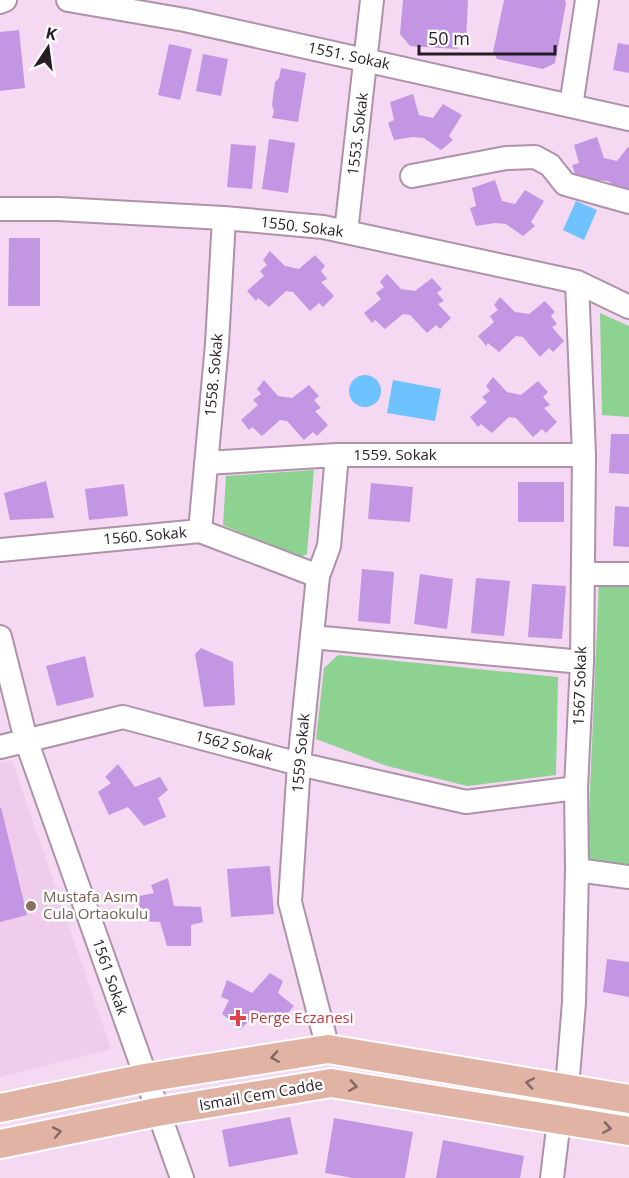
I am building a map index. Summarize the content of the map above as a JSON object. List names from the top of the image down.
{
  "streets": {
    "main road": ["Ismail Cem Cadde"],
    "street": [
      "1551. Sokak",
      "1553. Sokak",
      "1550. Sokak",
      "1558. Sokak",
      "1559. Sokak",
      "1560. Sokak",
      "1567 Sokak",
      "1562 Sokak",
      "1559 Sokak",
      "1561 Sokak"
    ]
  },
  "crossings": [
    ["1551. Sokak", "1553. Sokak"],
    ["1553. Sokak", "1550. Sokak"],
    ["1550. Sokak", "1558. Sokak"],
    ["1550. Sokak", "1567 Sokak"],
    ["1558. Sokak", "1559. Sokak"],
    ["1558. Sokak", "1560. Sokak"],
    ["1559. Sokak", "1567 Sokak"],
    ["1559. Sokak", "1559 Sokak"],
    ["1560. Sokak", "1559 Sokak"],
    ["1567 Sokak", "1562 Sokak"],
    ["1562 Sokak", "1559 Sokak"],
    ["1562 Sokak", "1561 Sokak"],
    ["1561 Sokak", "Ismail Cem Cadde"]
  ],
  "places": {
    "other": ["Mustafa Asım Cula Ortaokulu"],
    "health": ["Perge Eczanesi"]
  },
  "scale_bar": "50 m",
  "north": "top"
}
